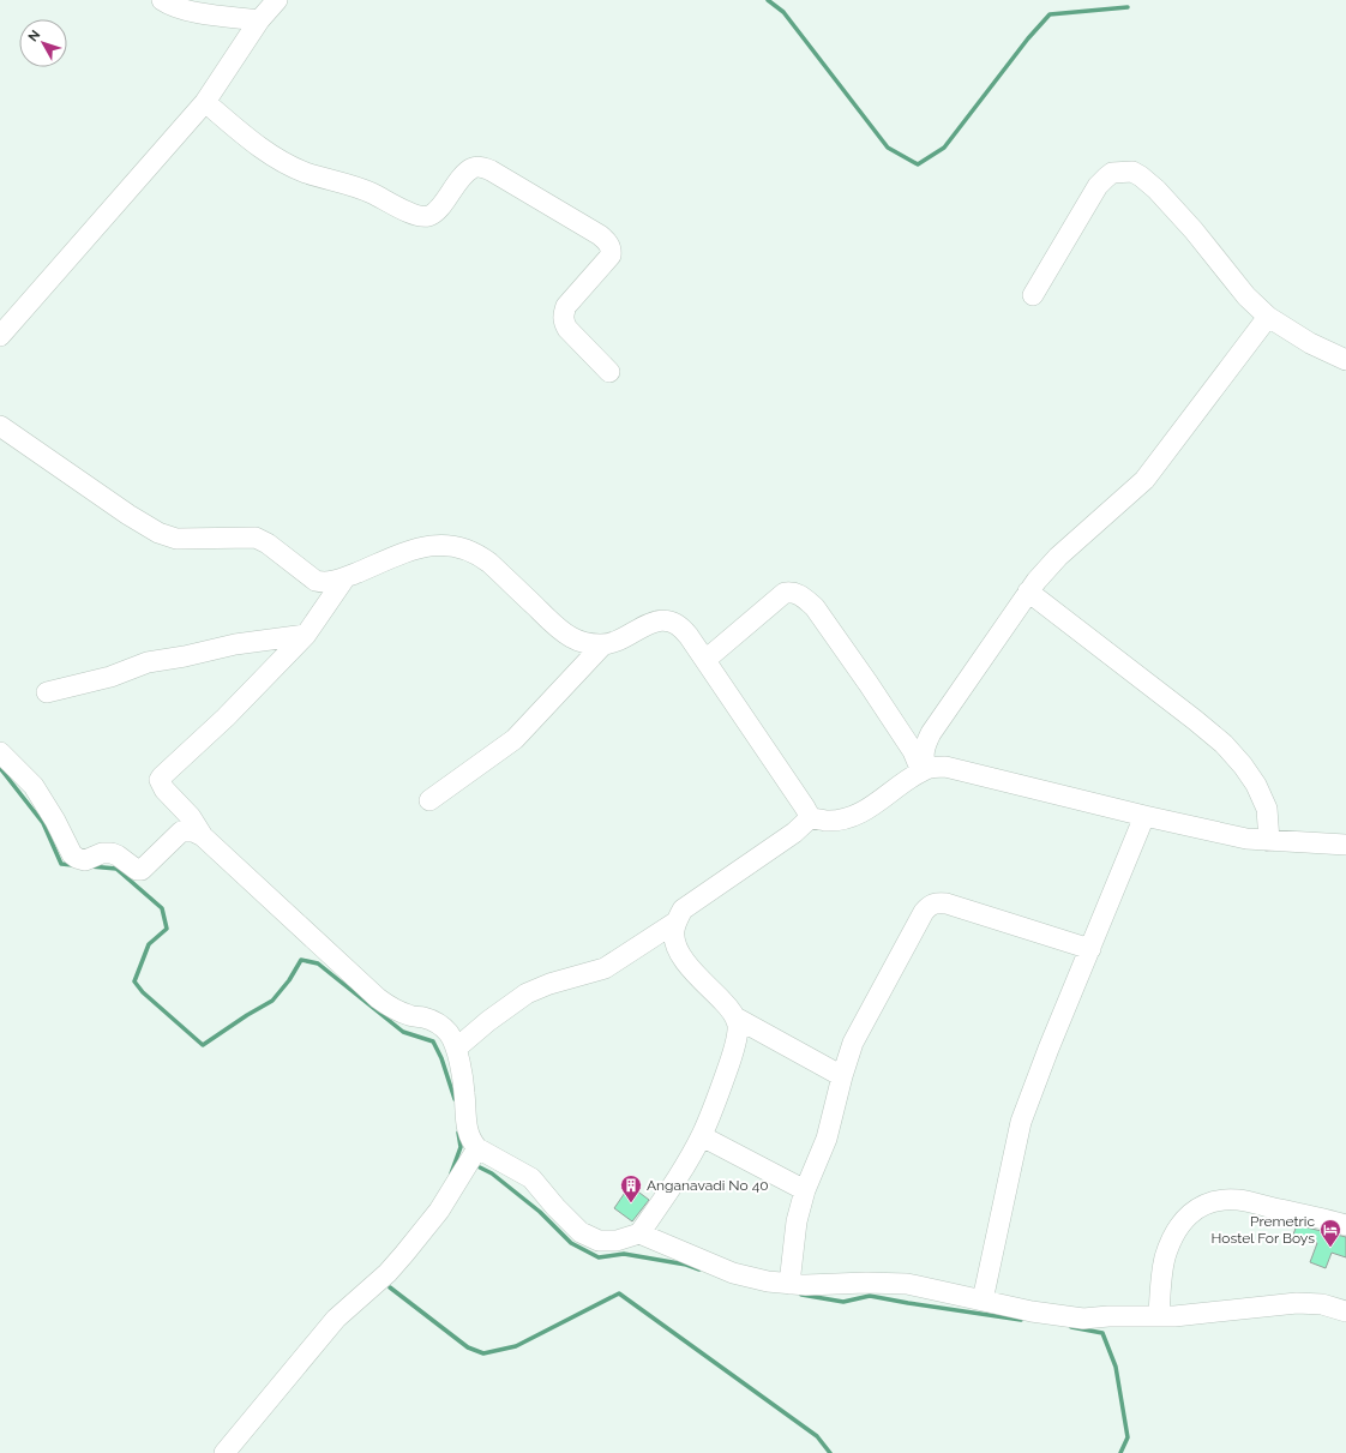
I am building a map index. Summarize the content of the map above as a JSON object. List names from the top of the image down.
{
  "places": {
    "building": ["Anganavadi No 40"],
    "hotel": ["Premetric Hostel For Boys"]
  },
  "north": "top left"
}
